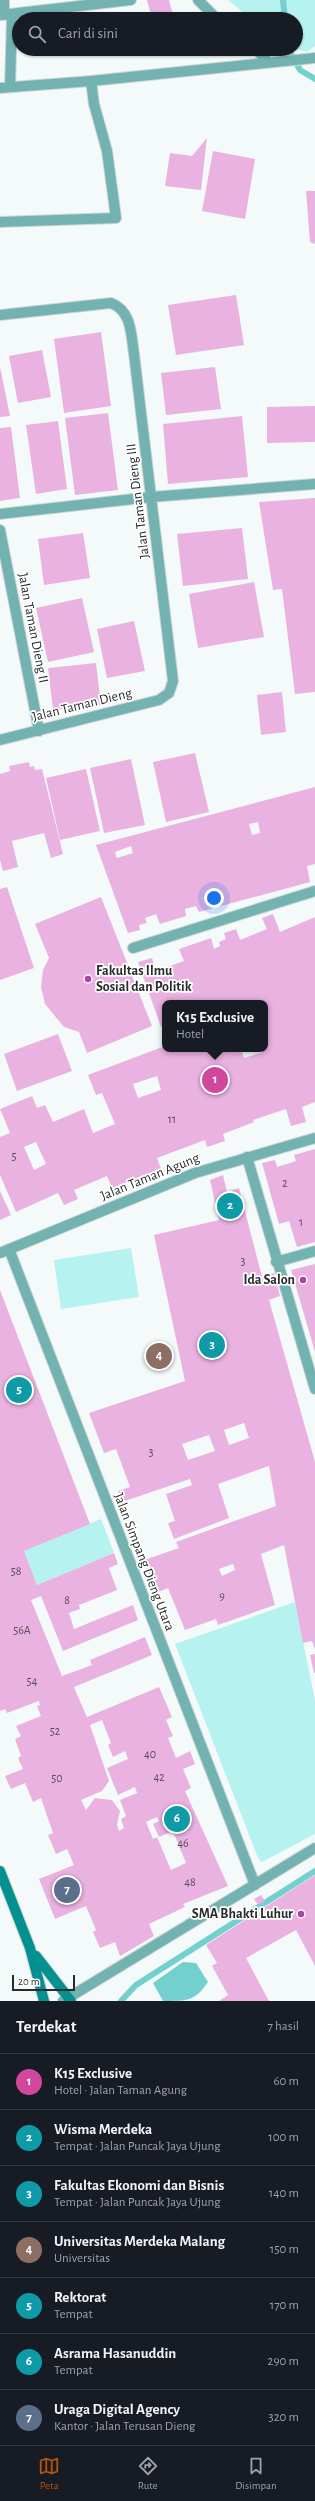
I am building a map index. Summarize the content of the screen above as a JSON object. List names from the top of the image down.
{
  "streets": {
    "street": [
      "Jalan Taman Dieng III",
      "Jalan Taman Dieng II",
      "Jalan Taman Dieng",
      "Jalan Taman Agung",
      "Jalan Simpang Dieng Utara"
    ]
  },
  "crossings": [
    ["Jalan Taman Dieng III", "Jalan Taman Dieng"],
    ["Jalan Taman Dieng II", "Jalan Taman Dieng"],
    ["Jalan Taman Agung", "Jalan Simpang Dieng Utara"]
  ],
  "places": ["Fakultas Ilmu Sosial dan Politik", "Ida Salon", "SMA Bhakti Luhur"],
  "house_numbers": [
    "11",
    "5",
    "2",
    "1",
    "3",
    "3",
    "58",
    "9",
    "8",
    "56A",
    "54",
    "52",
    "40",
    "42",
    "50",
    "46",
    "48"
  ],
  "scale_bar": "20 m",
  "page": {
    "search": "Cari di sini",
    "popup": ["K15 Exclusive", "Hotel"],
    "pins": [
      "1",
      "2",
      "3",
      "4",
      "5",
      "6",
      "7"
    ],
    "scale": "20 m",
    "heading": ["Terdekat", "7 hasil"],
    "list": [
      {
        "mark": "1",
        "name": "K15 Exclusive",
        "note": "Hotel · Jalan Taman Agung",
        "value": "60 m"
      },
      {
        "mark": "2",
        "name": "Wisma Merdeka",
        "note": "Tempat · Jalan Puncak Jaya Ujung",
        "value": "100 m"
      },
      {
        "mark": "3",
        "name": "Fakultas Ekonomi dan Bisnis",
        "note": "Tempat · Jalan Puncak Jaya Ujung",
        "value": "140 m"
      },
      {
        "mark": "4",
        "name": "Universitas Merdeka Malang",
        "note": "Universitas",
        "value": "150 m"
      },
      {
        "mark": "5",
        "name": "Rektorat",
        "note": "Tempat",
        "value": "170 m"
      },
      {
        "mark": "6",
        "name": "Asrama Hasanuddin",
        "note": "Tempat",
        "value": "290 m"
      },
      {
        "mark": "7",
        "name": "Uraga Digital Agency",
        "note": "Kantor · Jalan Terusan Dieng",
        "value": "320 m"
      }
    ],
    "nav": ["Peta", "Rute", "Disimpan"]
  }
}
